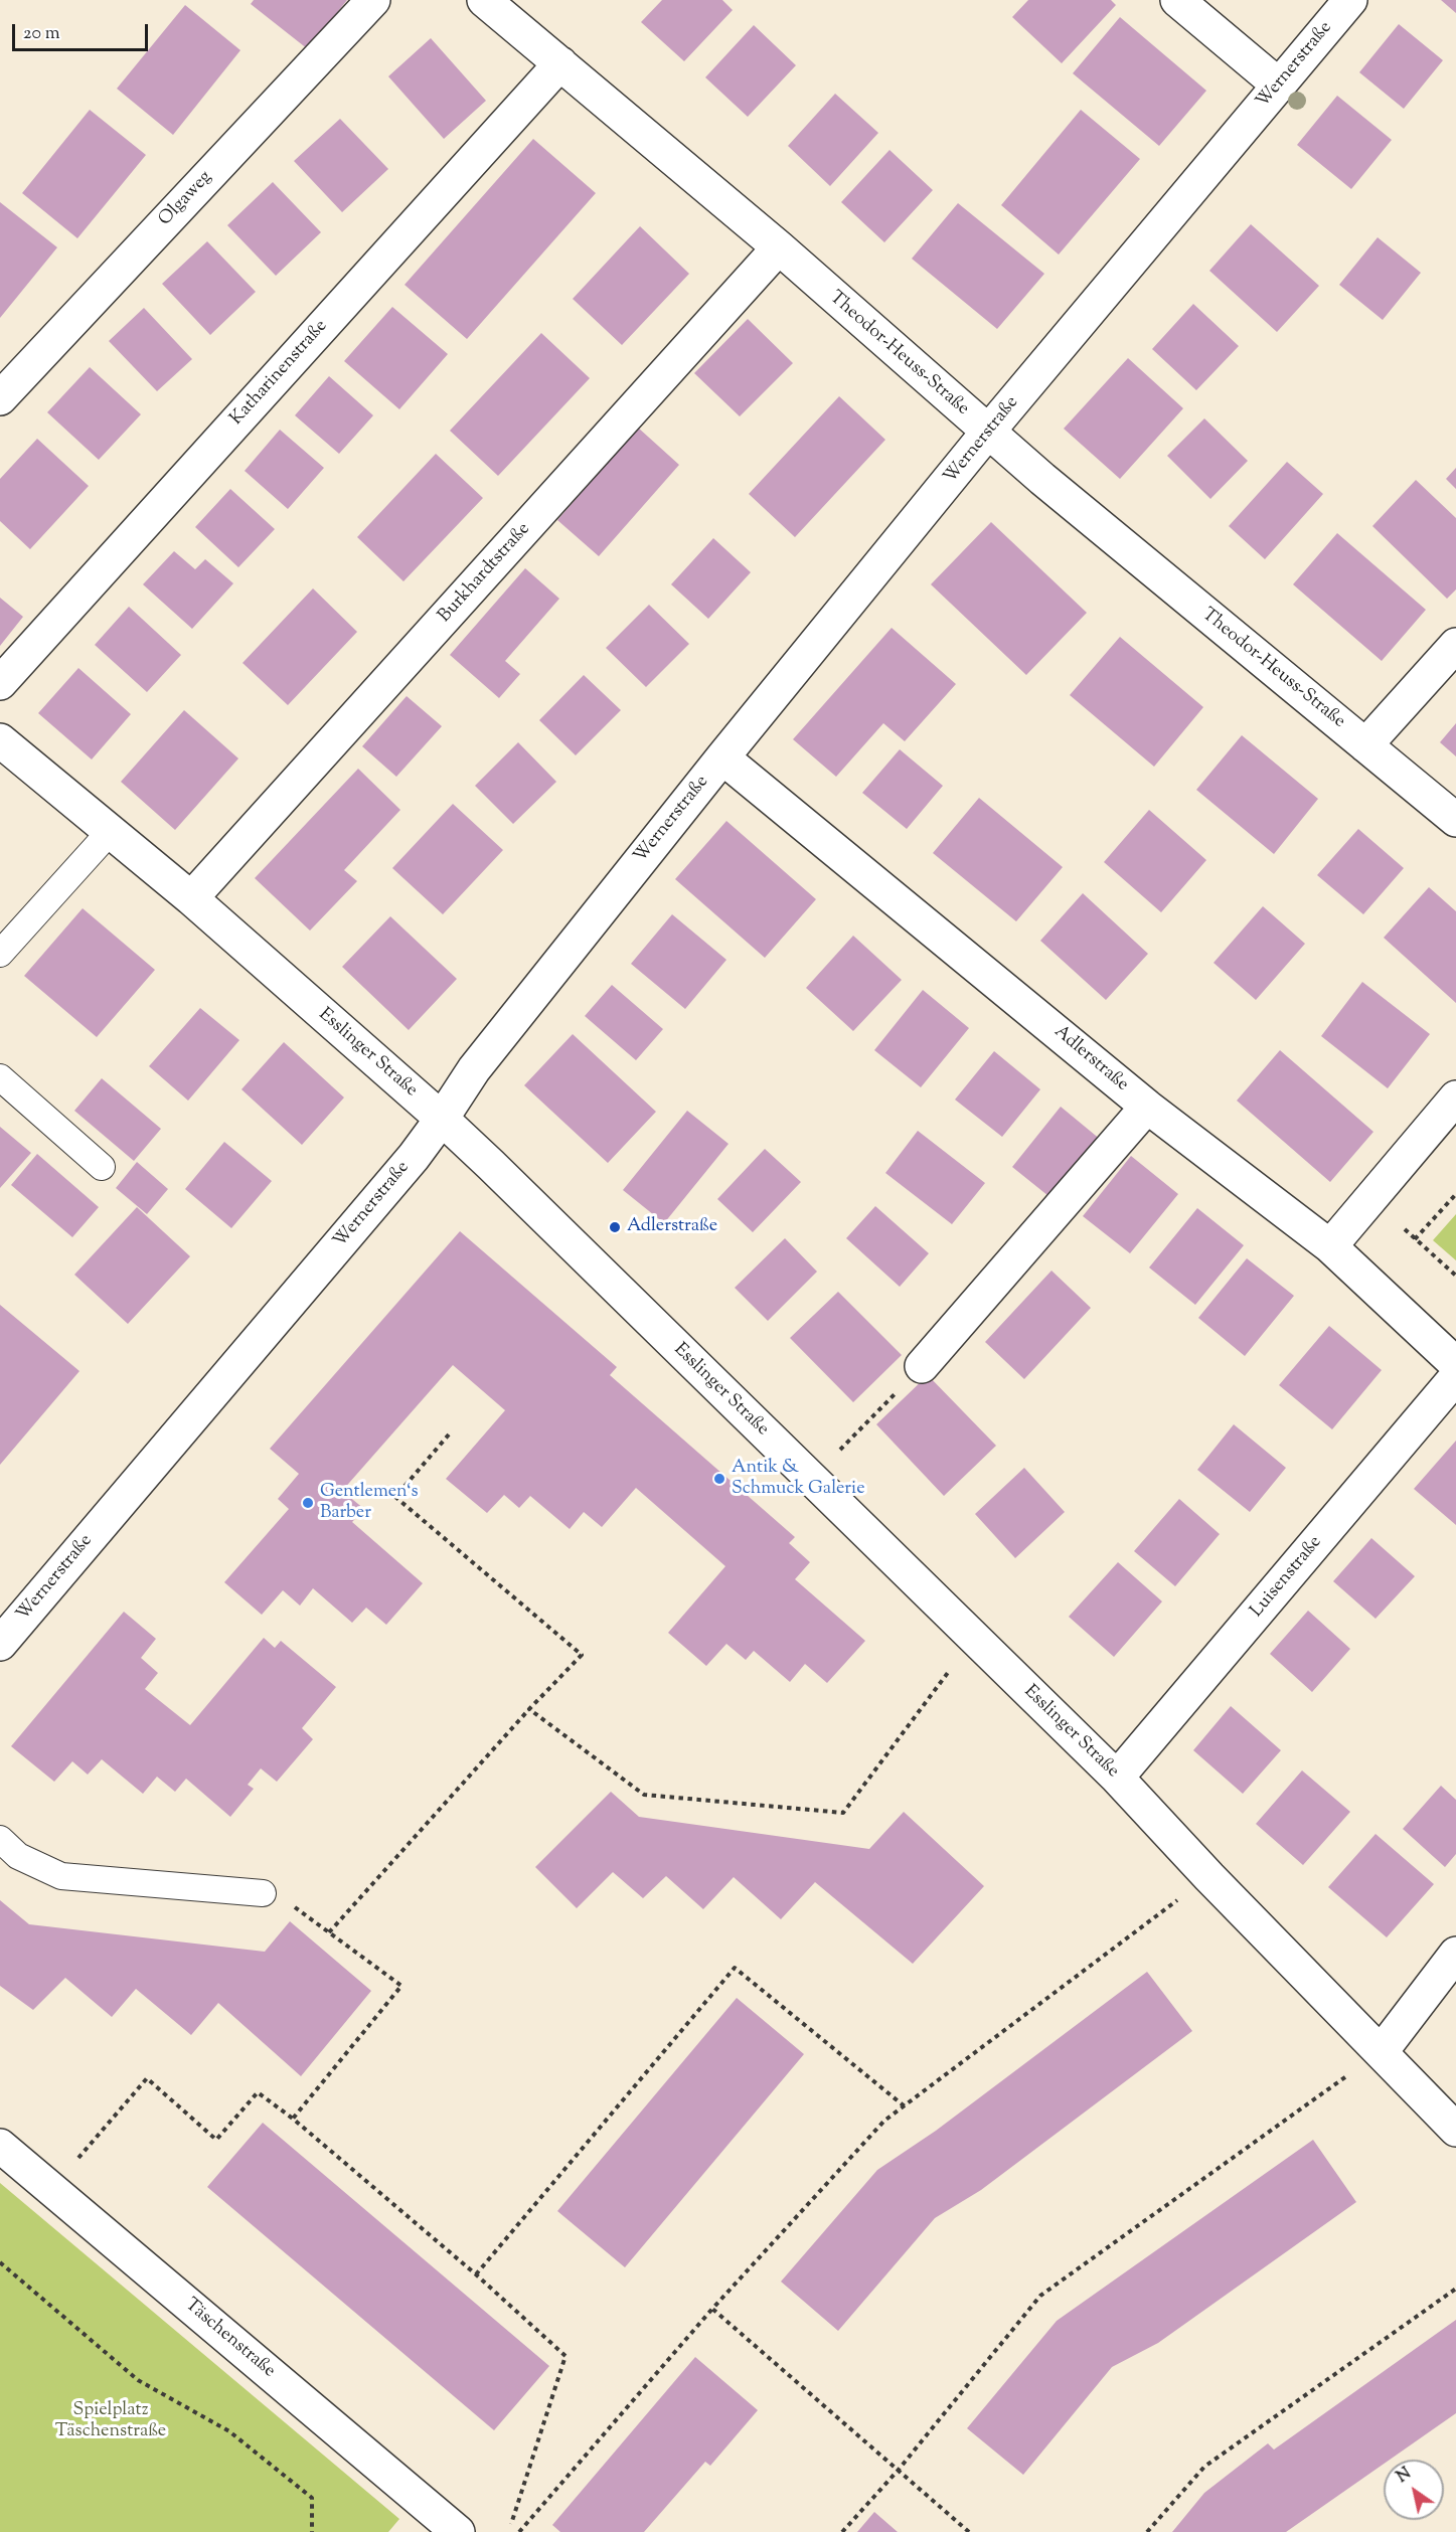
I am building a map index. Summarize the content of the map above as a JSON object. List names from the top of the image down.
{
  "streets": {
    "street": [
      "Wernerstraße",
      "Olgaweg",
      "Theodor-Heuss-Straße",
      "Katharinenstraße",
      "Burkhardtstraße",
      "Esslinger Straße",
      "Adlerstraße",
      "Luisenstraße",
      "Täschenstraße"
    ]
  },
  "crossings": [
    ["Wernerstraße", "Theodor-Heuss-Straße"],
    ["Wernerstraße", "Esslinger Straße"],
    ["Wernerstraße", "Adlerstraße"],
    ["Theodor-Heuss-Straße", "Katharinenstraße"],
    ["Theodor-Heuss-Straße", "Burkhardtstraße"],
    ["Burkhardtstraße", "Esslinger Straße"],
    ["Esslinger Straße", "Luisenstraße"]
  ],
  "parks": ["Spielplatz Täschenstraße"],
  "places": ["Adlerstraße", "Antik & Schmuck Galerie", "Gentlemen‘s Barber"],
  "scale_bar": "20 m",
  "north": "top left"
}
